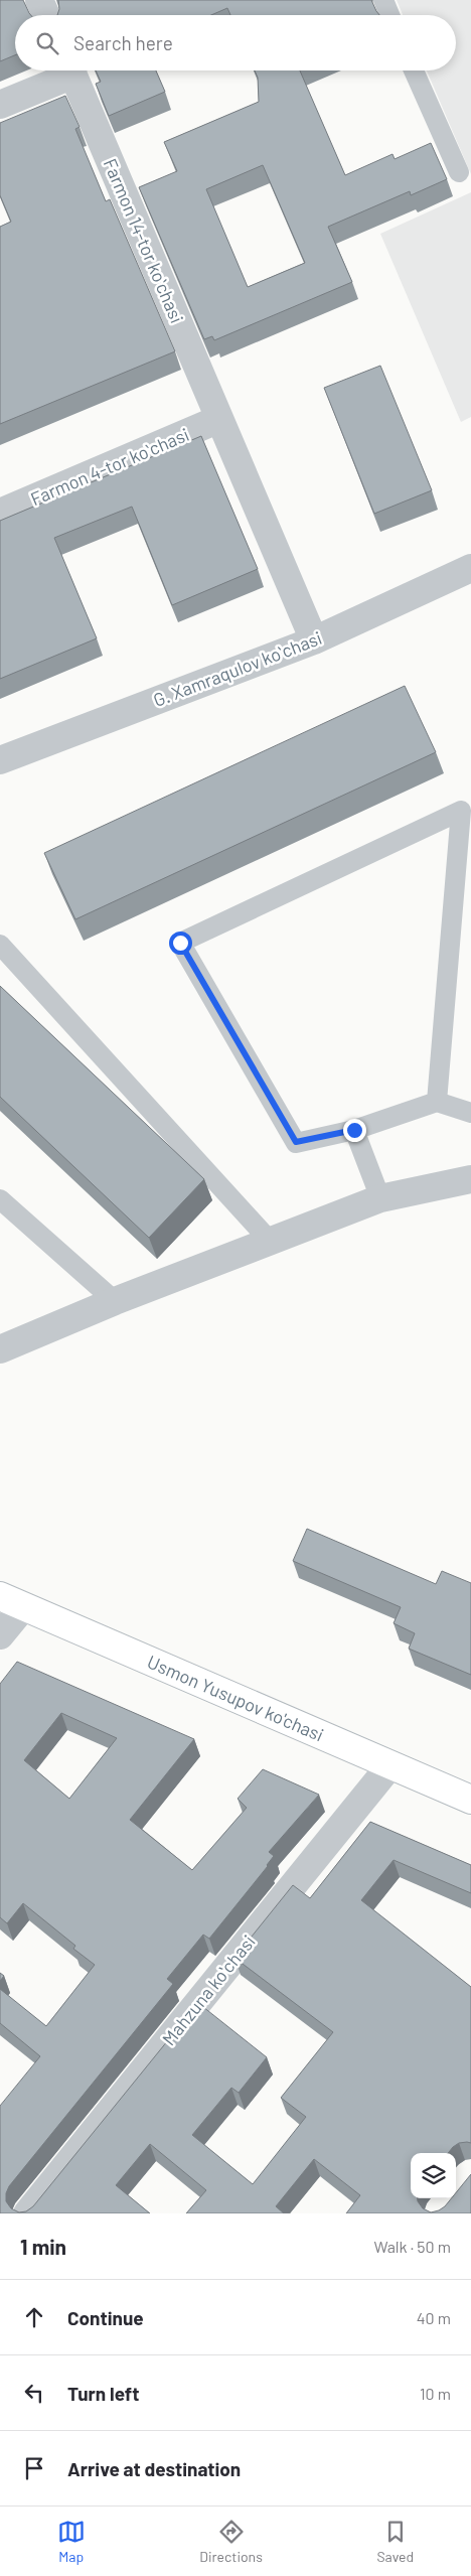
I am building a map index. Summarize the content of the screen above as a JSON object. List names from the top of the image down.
{
  "streets": {
    "main road": ["Usmon Yusupov ko'chasi"],
    "street": [
      "Farmon 14-tor koʻchasi",
      "Farmon 4-tor koʻchasi",
      "G. Xamraqulov koʻchasi",
      "Mahzuna koʻchasi"
    ]
  },
  "crossings": [
    ["Farmon 14-tor koʻchasi", "Farmon 4-tor koʻchasi"],
    ["Farmon 14-tor koʻchasi", "G. Xamraqulov koʻchasi"],
    ["Usmon Yusupov ko'chasi", "Mahzuna koʻchasi"]
  ],
  "page": {
    "search": "Search here",
    "heading": ["1 min", "Walk · 50 m"],
    "list": [
      ["Continue", "40 m"],
      ["Turn left", "10 m"],
      "Arrive at destination"
    ],
    "nav": ["Map", "Directions", "Saved"]
  }
}
